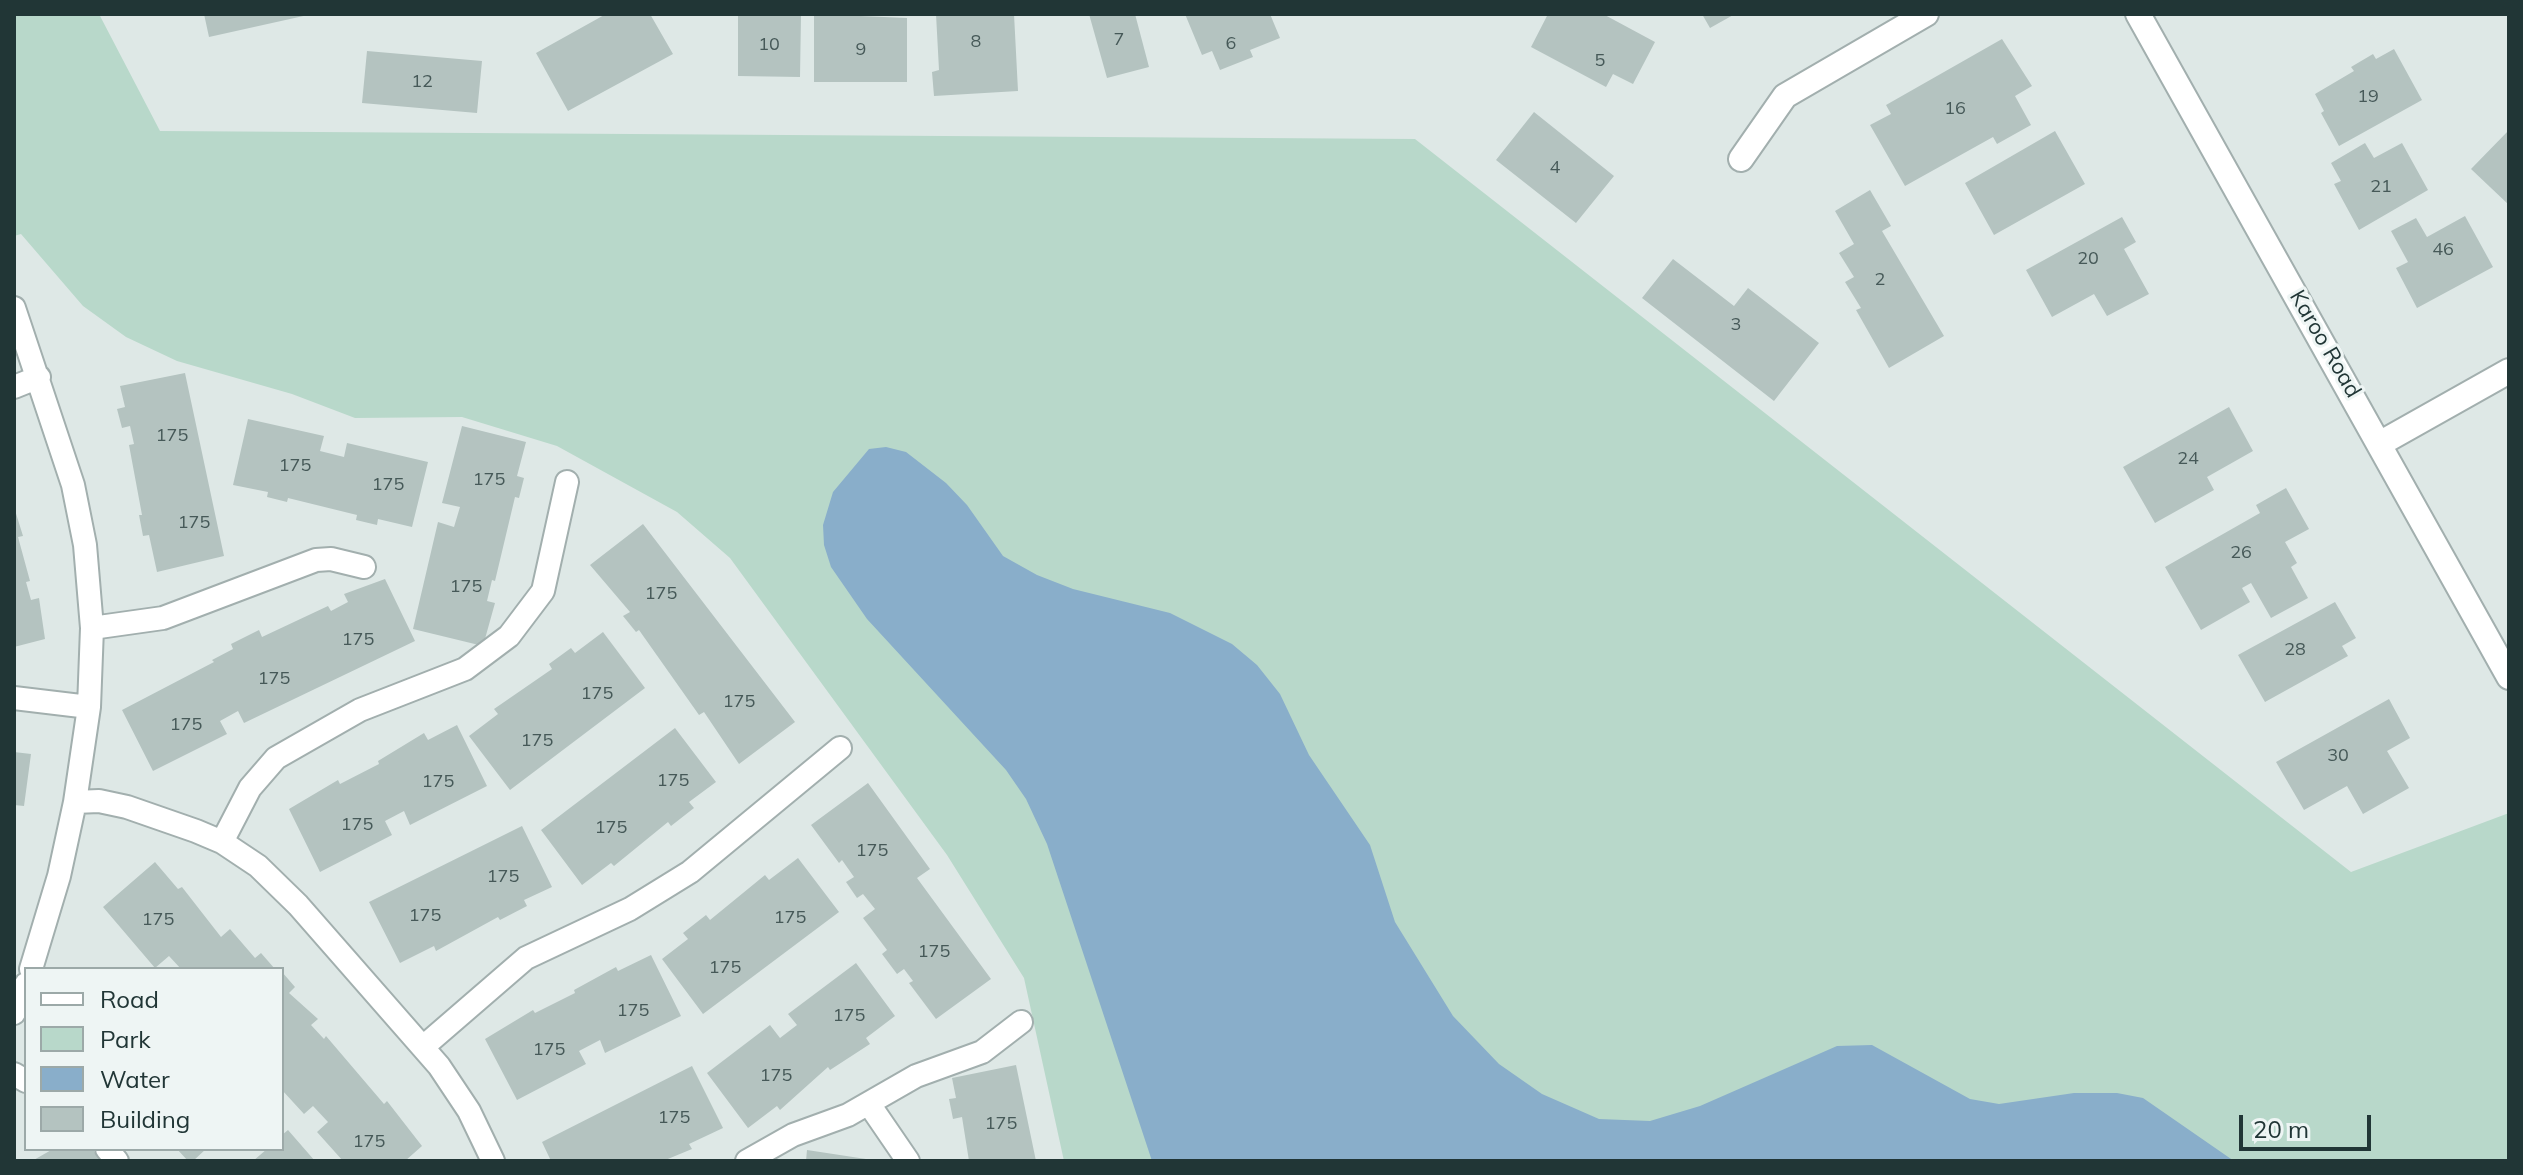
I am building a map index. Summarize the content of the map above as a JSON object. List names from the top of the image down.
{
  "streets": {
    "street": ["Karoo Road"]
  },
  "house_numbers": [
    "7",
    "8",
    "6",
    "10",
    "9",
    "5",
    "12",
    "19",
    "16",
    "4",
    "21",
    "46",
    "20",
    "2",
    "3",
    "175",
    "24",
    "175",
    "175",
    "175",
    "175",
    "26",
    "175",
    "175",
    "175",
    "28",
    "175",
    "175",
    "175",
    "175",
    "175",
    "30",
    "175",
    "175",
    "175",
    "175",
    "175",
    "175",
    "175",
    "175",
    "175",
    "175",
    "175",
    "175",
    "175",
    "175",
    "175",
    "175",
    "175",
    "175"
  ],
  "legend": [
    "Road",
    "Park",
    "Water",
    "Building"
  ],
  "scale_bar": "20 m"
}
